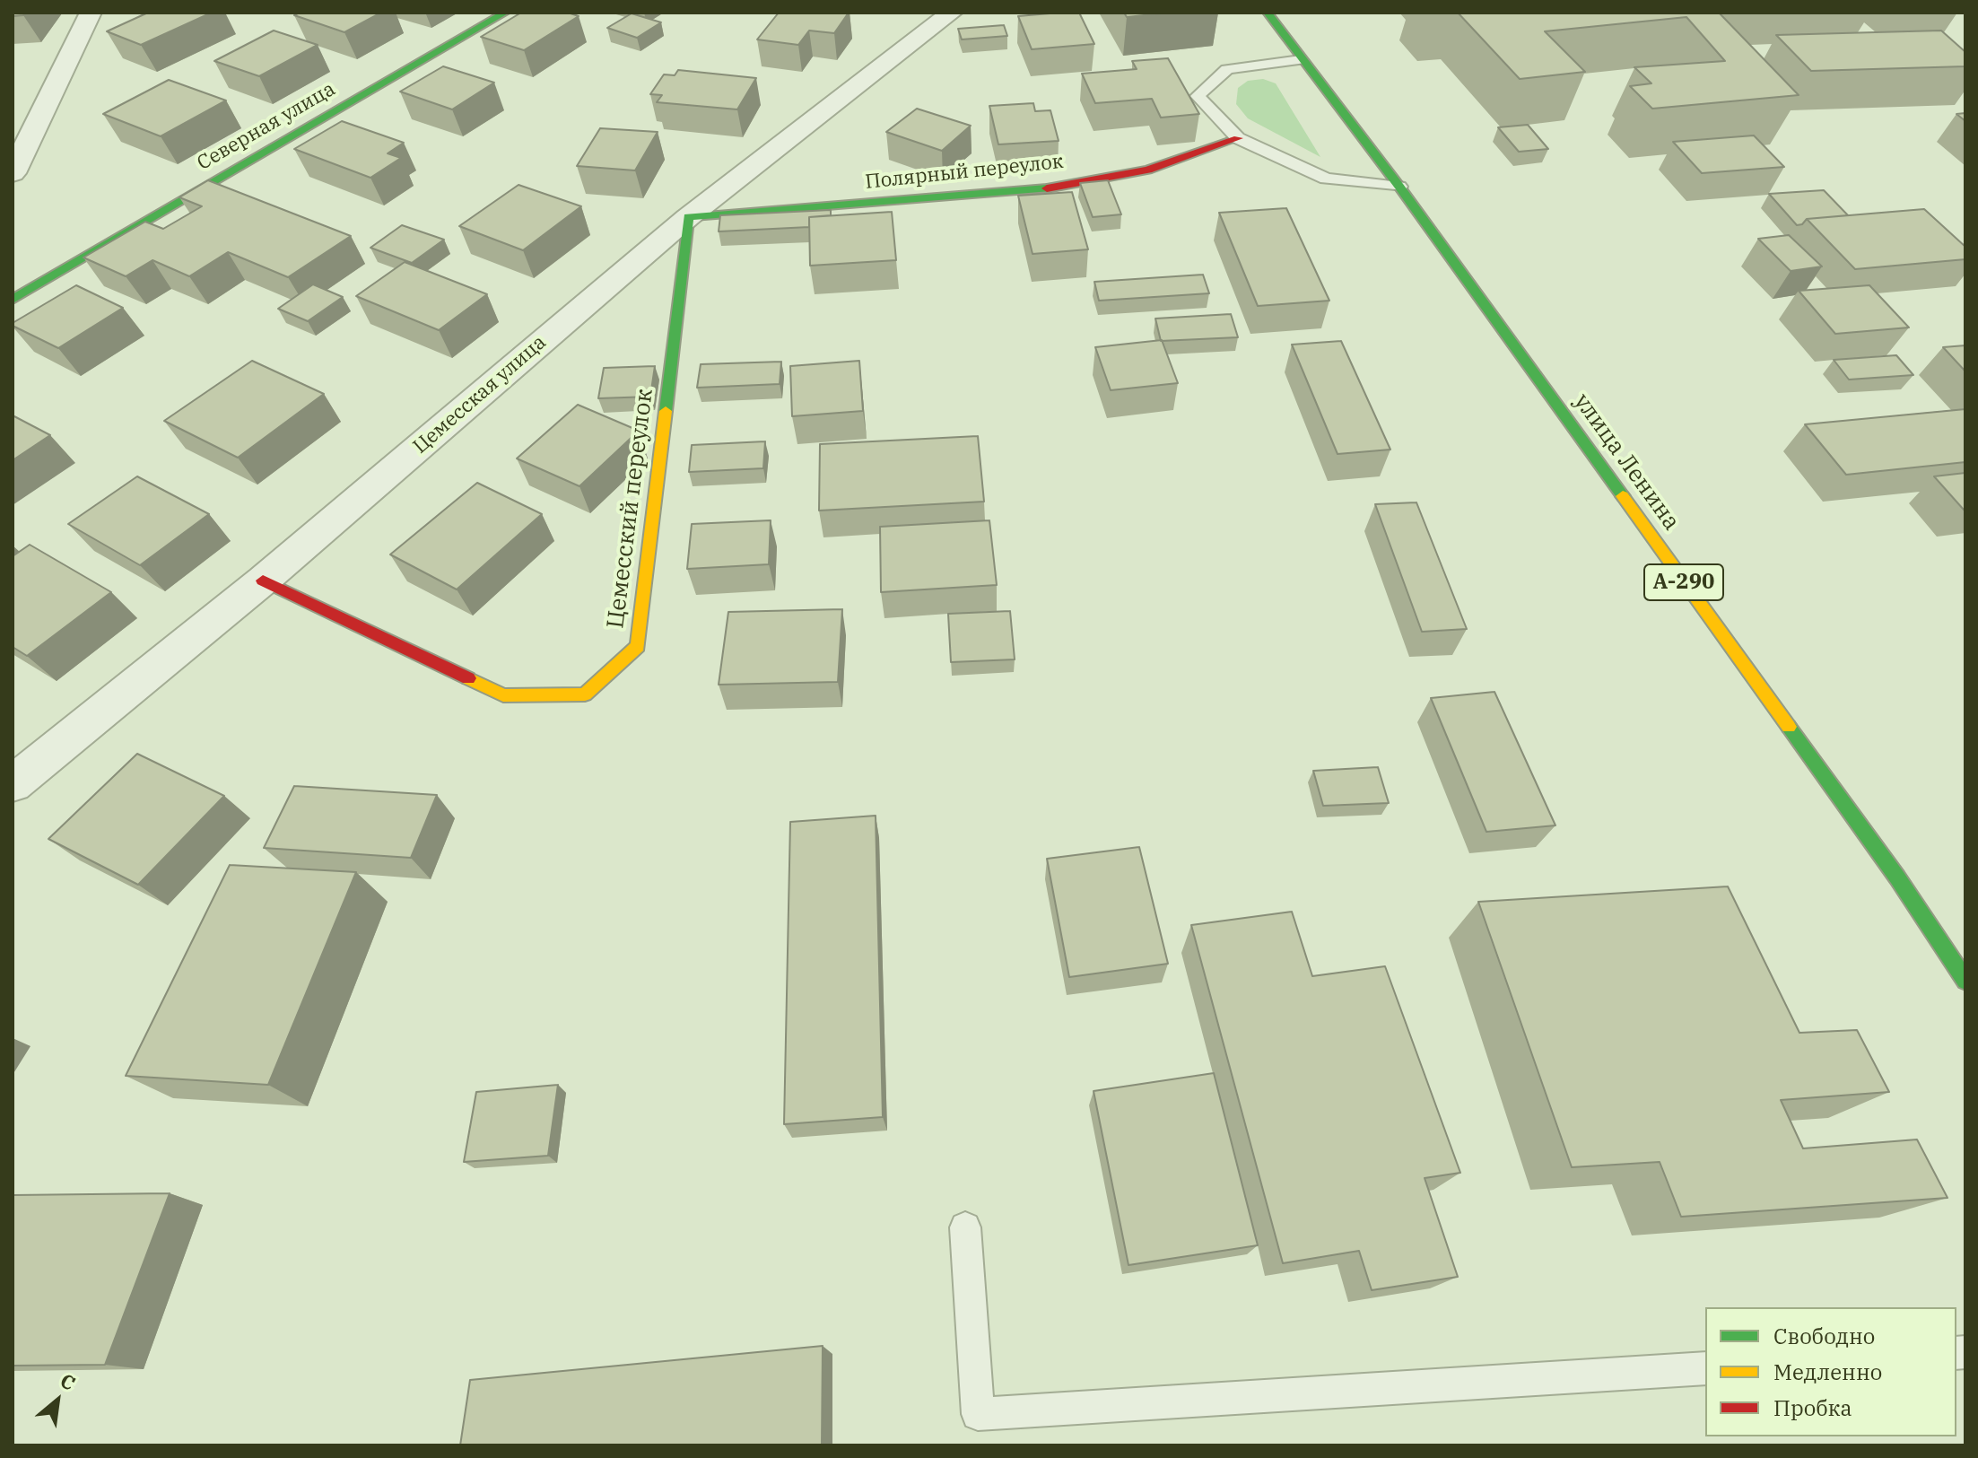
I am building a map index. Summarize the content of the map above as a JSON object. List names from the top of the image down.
{
  "streets": {
    "main road": [
      "Северная улица",
      "Полярный переулок",
      "улица Ленина",
      "Цемесский переулок",
      "А-290"
    ],
    "street": ["Цемесская улица"]
  },
  "crossings": [
    ["Полярный переулок", "Цемесская улица"],
    ["Полярный переулок", "Цемесский переулок"],
    ["Цемесская улица", "Цемесский переулок"]
  ],
  "legend": ["Свободно", "Медленно", "Пробка"],
  "north": "top right"
}
